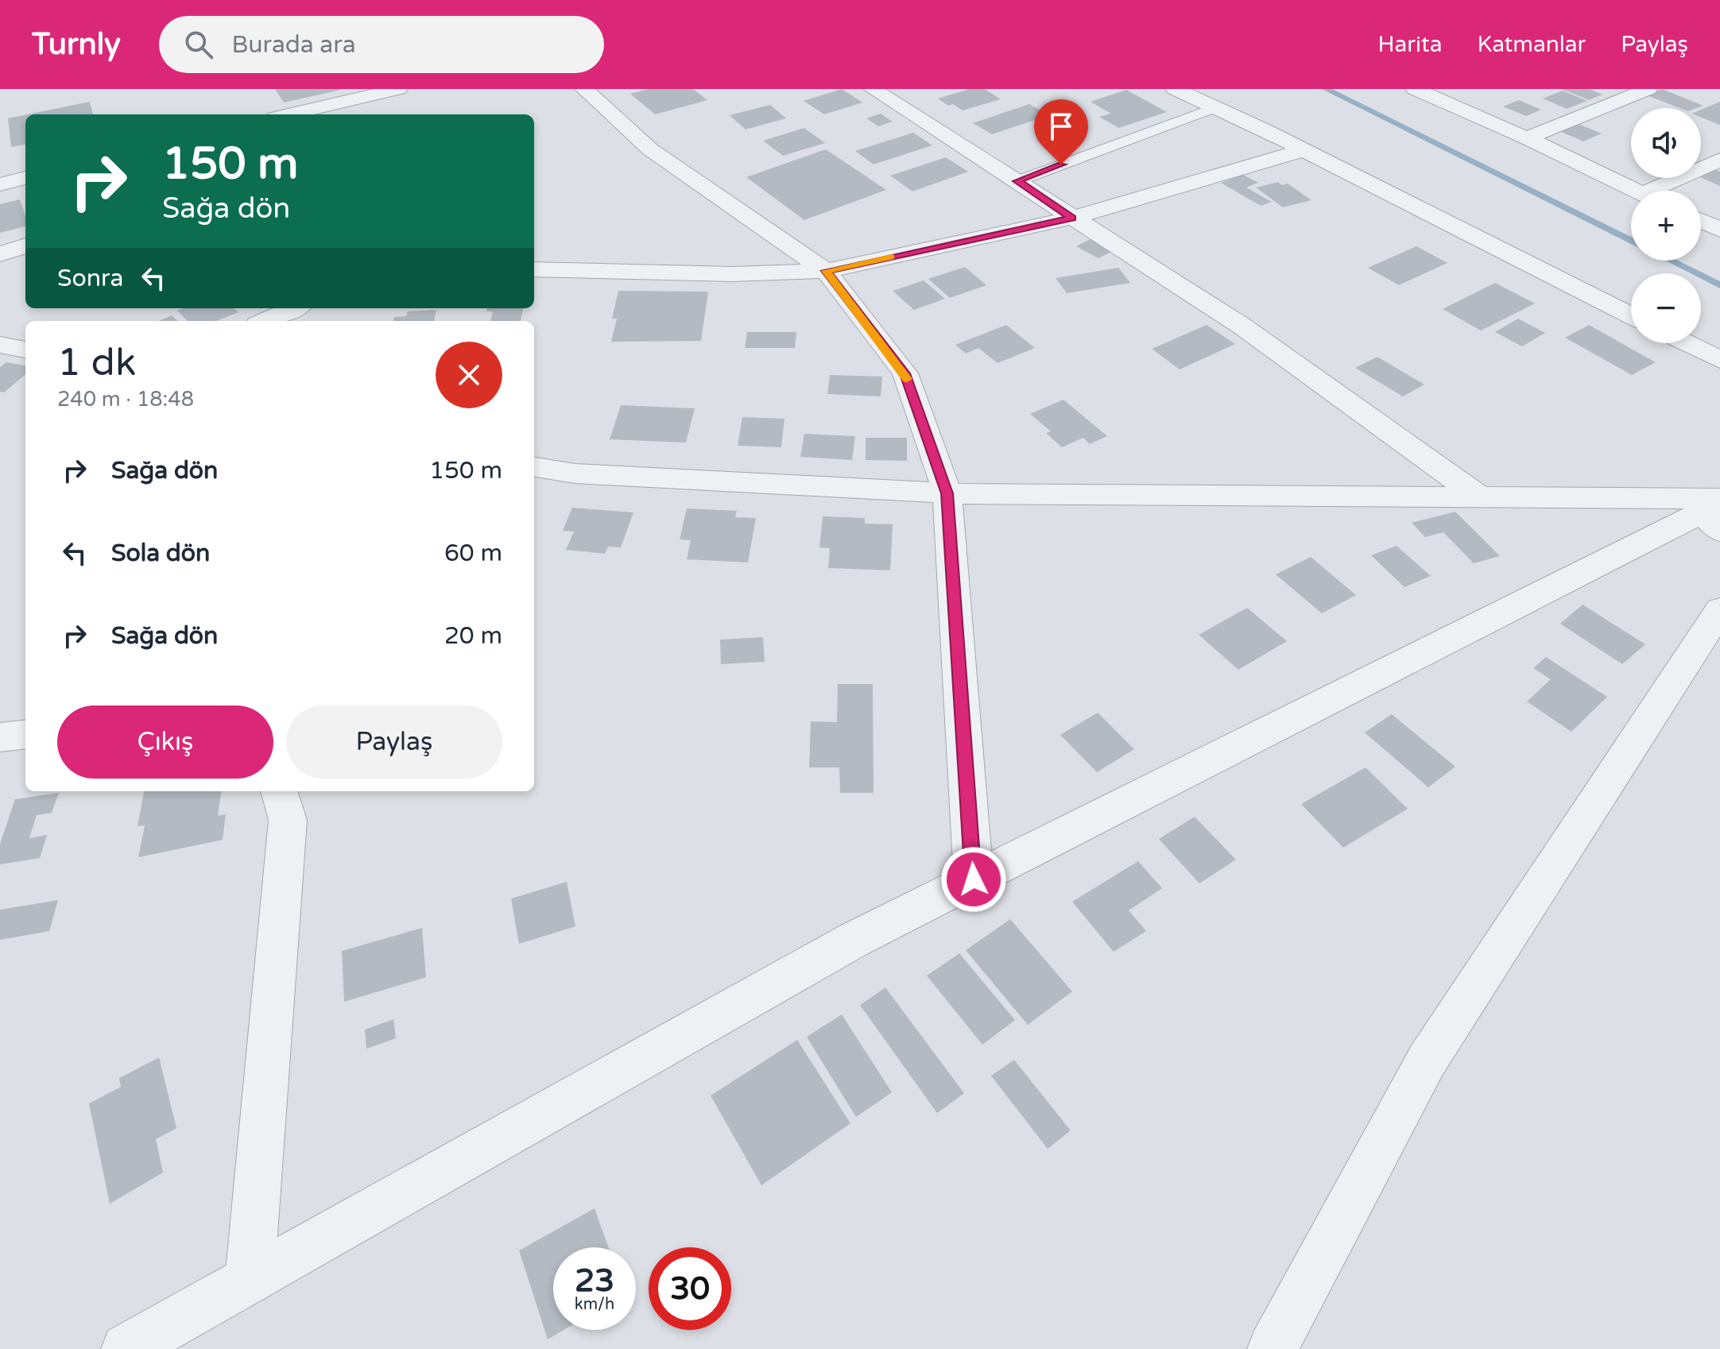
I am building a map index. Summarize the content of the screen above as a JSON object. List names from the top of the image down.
{
  "page": {
    "header": "Turnly",
    "search": "Burada ara",
    "nav": ["Harita", "Katmanlar", "Paylaş"],
    "map_buttons": ["+", "−"],
    "turn": ["150 m", "Sağa dön"],
    "then": "Sonra",
    "heading": ["1 dk", "240 m · 18:48"],
    "list": [
      {
        "name": "Sağa dön",
        "value": "150 m"
      },
      {
        "name": "Sola dön",
        "value": "60 m"
      },
      {
        "name": "Sağa dön",
        "value": "20 m"
      }
    ],
    "buttons": ["Çıkış", "Paylaş"],
    "speed": "23 km/h",
    "limit": "30"
  }
}
